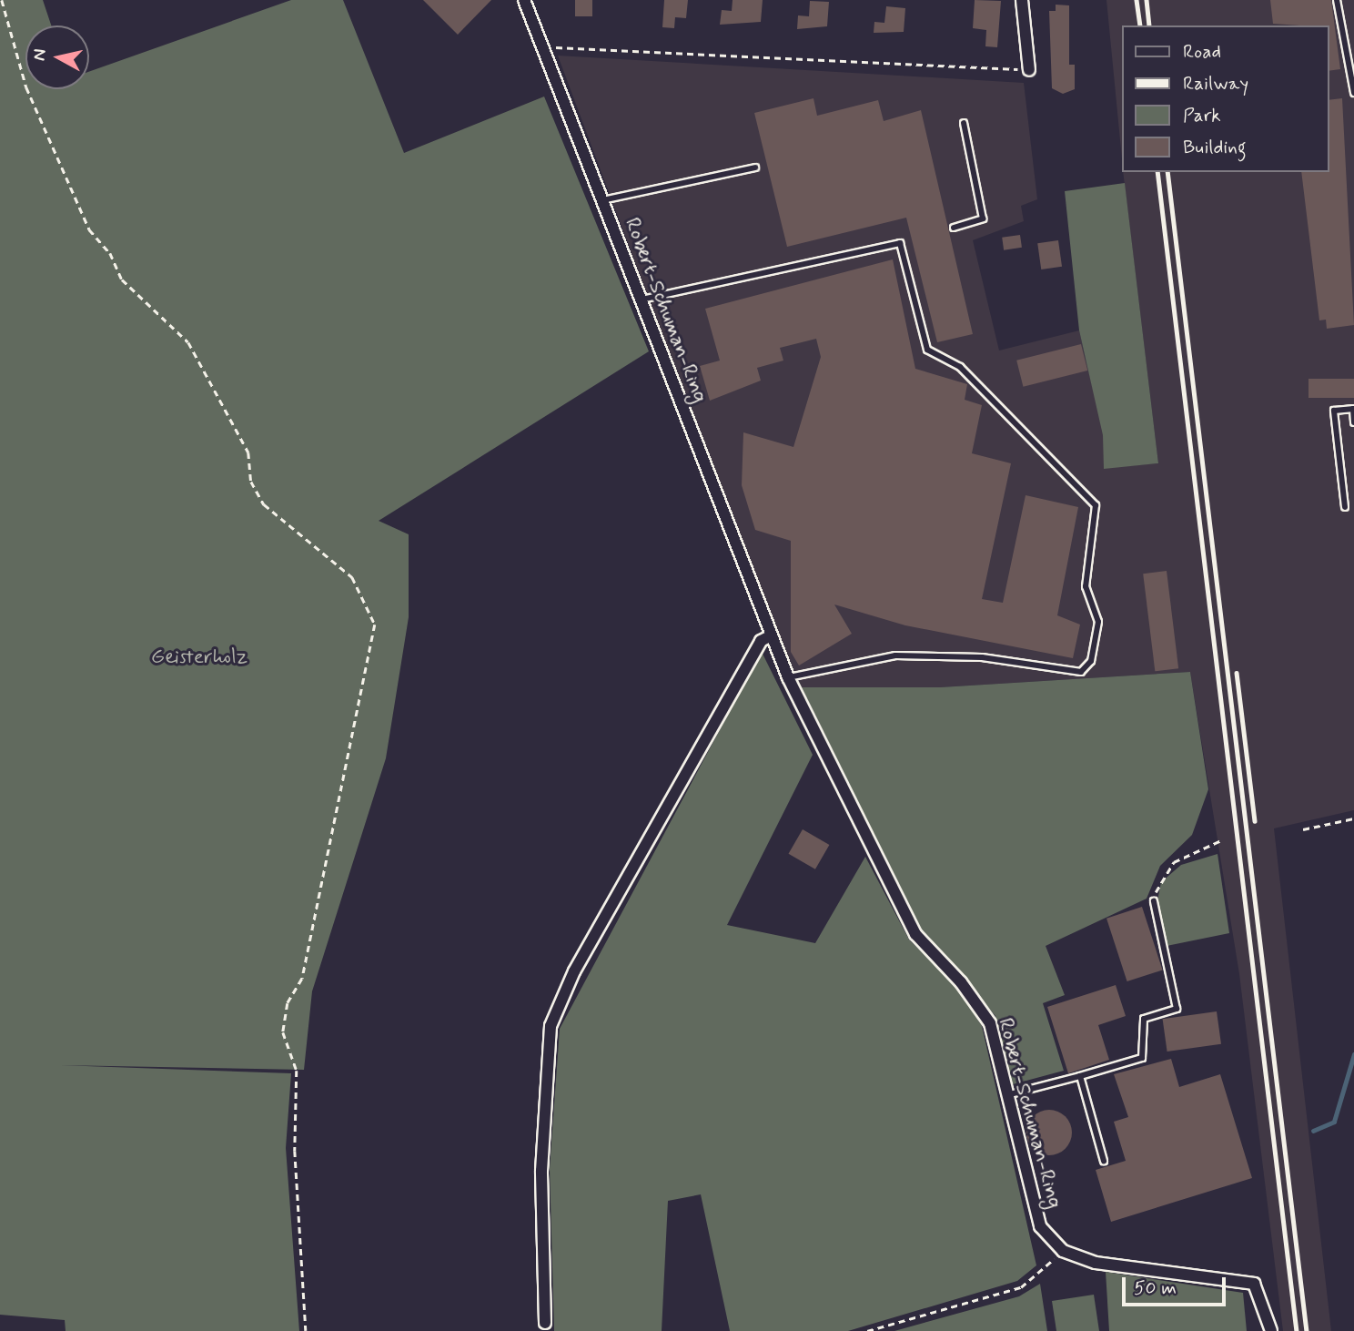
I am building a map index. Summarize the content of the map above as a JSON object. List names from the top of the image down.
{
  "streets": {
    "street": ["Robert-Schuman-Ring"]
  },
  "parks": ["Geisterholz"],
  "legend": [
    "Road",
    "Railway",
    "Park",
    "Building"
  ],
  "scale_bar": "50 m",
  "north": "left"
}
